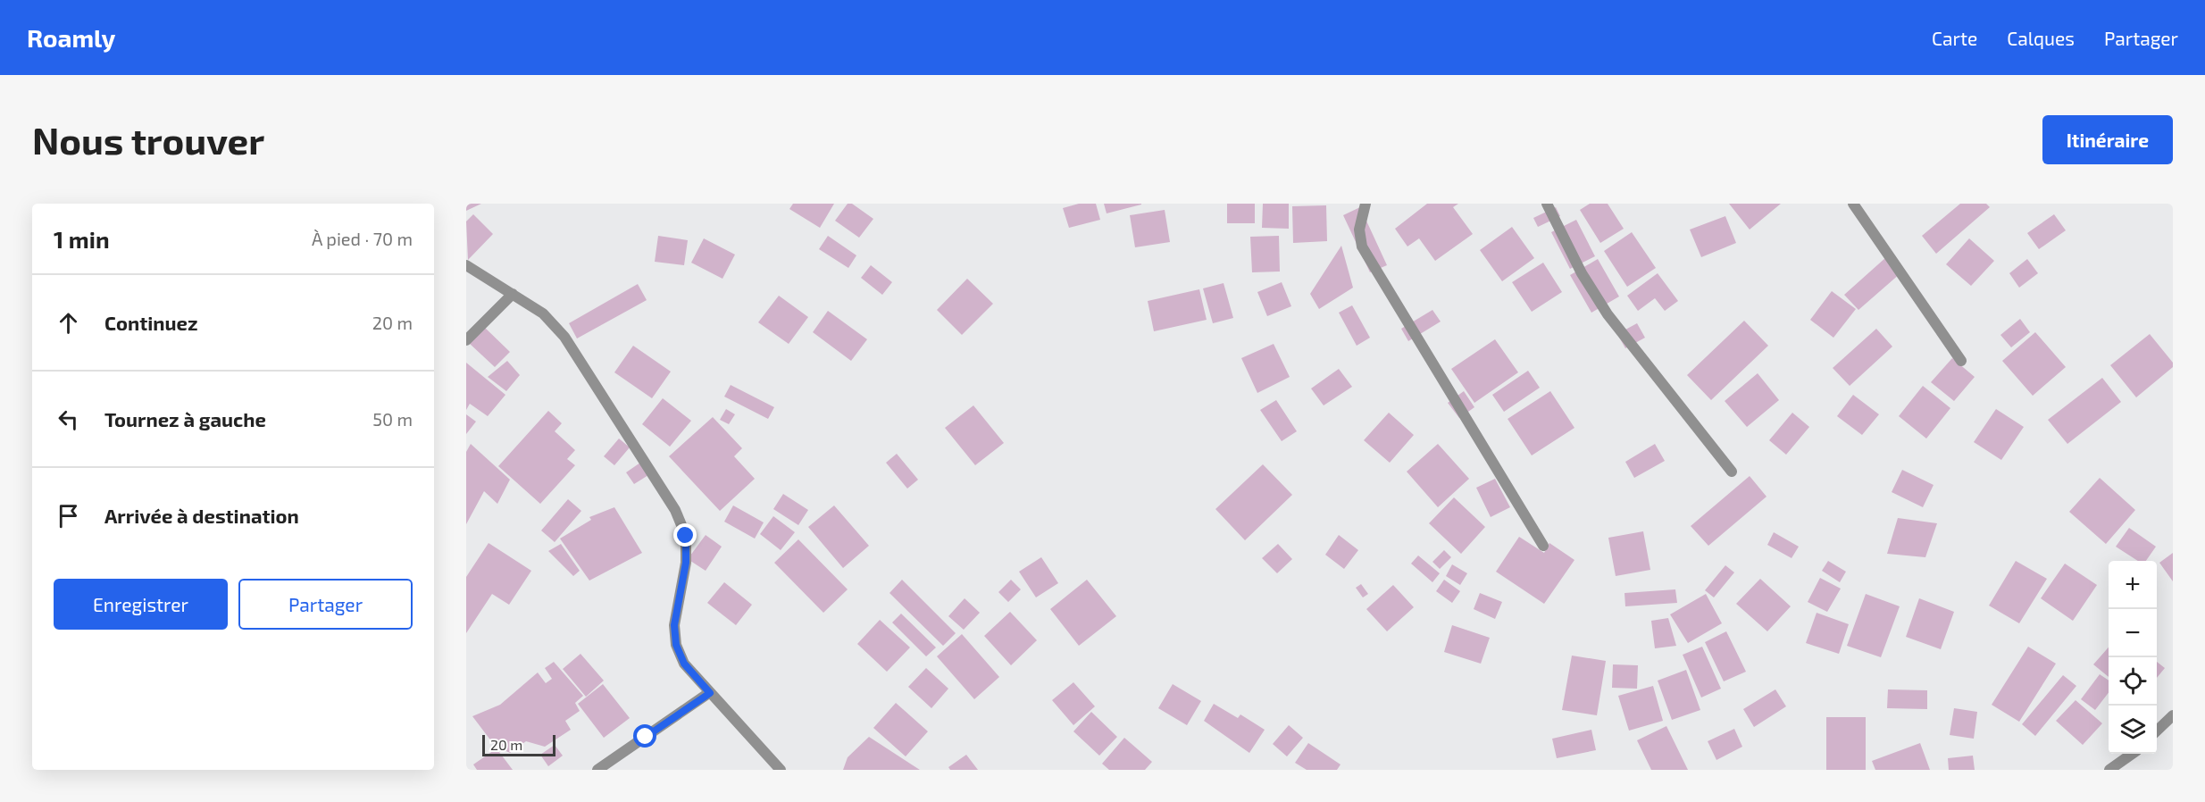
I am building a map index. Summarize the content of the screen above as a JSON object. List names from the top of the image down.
{
  "scale_bar": "20 m",
  "page": {
    "header": "Roamly",
    "nav": ["Carte", "Calques", "Partager"],
    "buttons": [
      "Itinéraire",
      ["Enregistrer", "Partager"]
    ],
    "title": "Nous trouver",
    "heading": ["1 min", "À pied · 70 m"],
    "list": [
      ["Continuez", "20 m"],
      ["Tournez à gauche", "50 m"],
      "Arrivée à destination"
    ],
    "map_buttons": ["+", "−"],
    "scale": "20 m"
  }
}
